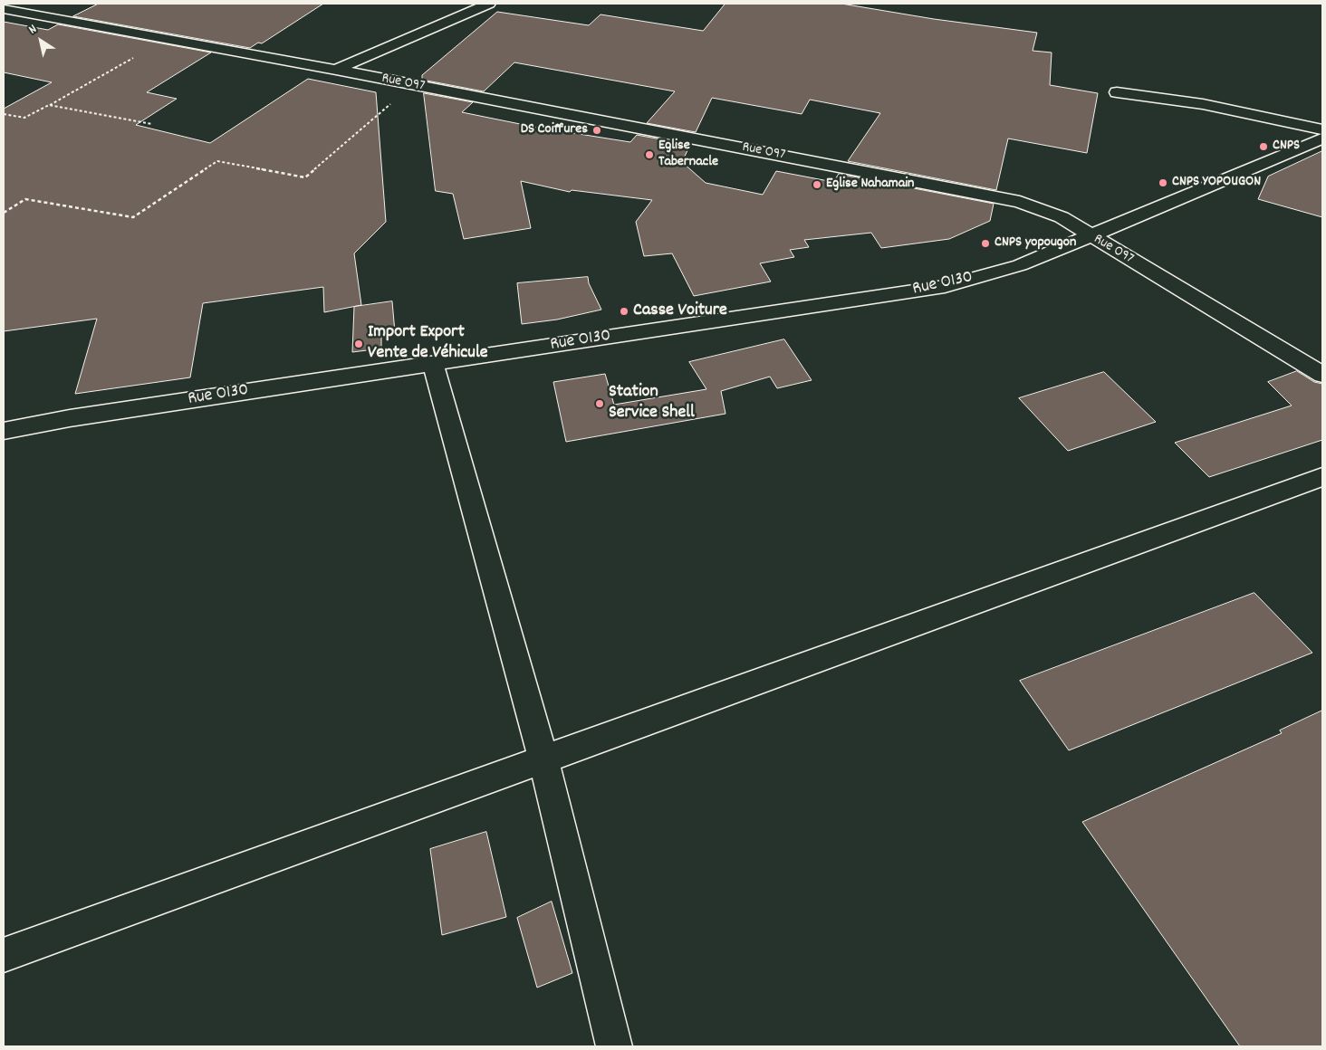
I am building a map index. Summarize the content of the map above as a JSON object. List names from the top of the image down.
{
  "streets": {
    "street": ["Rue O97", "Rue O130"]
  },
  "crossings": [
    ["Rue O97", "Rue O130"]
  ],
  "places": [
    "DS Coiffures",
    "CNPS",
    "Eglise Tabernacle",
    "CNPS YOPOUGON",
    "Eglise Nahamain",
    "CNPS yopougon",
    "Casse Voiture",
    "Import Export Vente de Véhicule",
    "Station Service Shell"
  ],
  "north": "top left"
}
